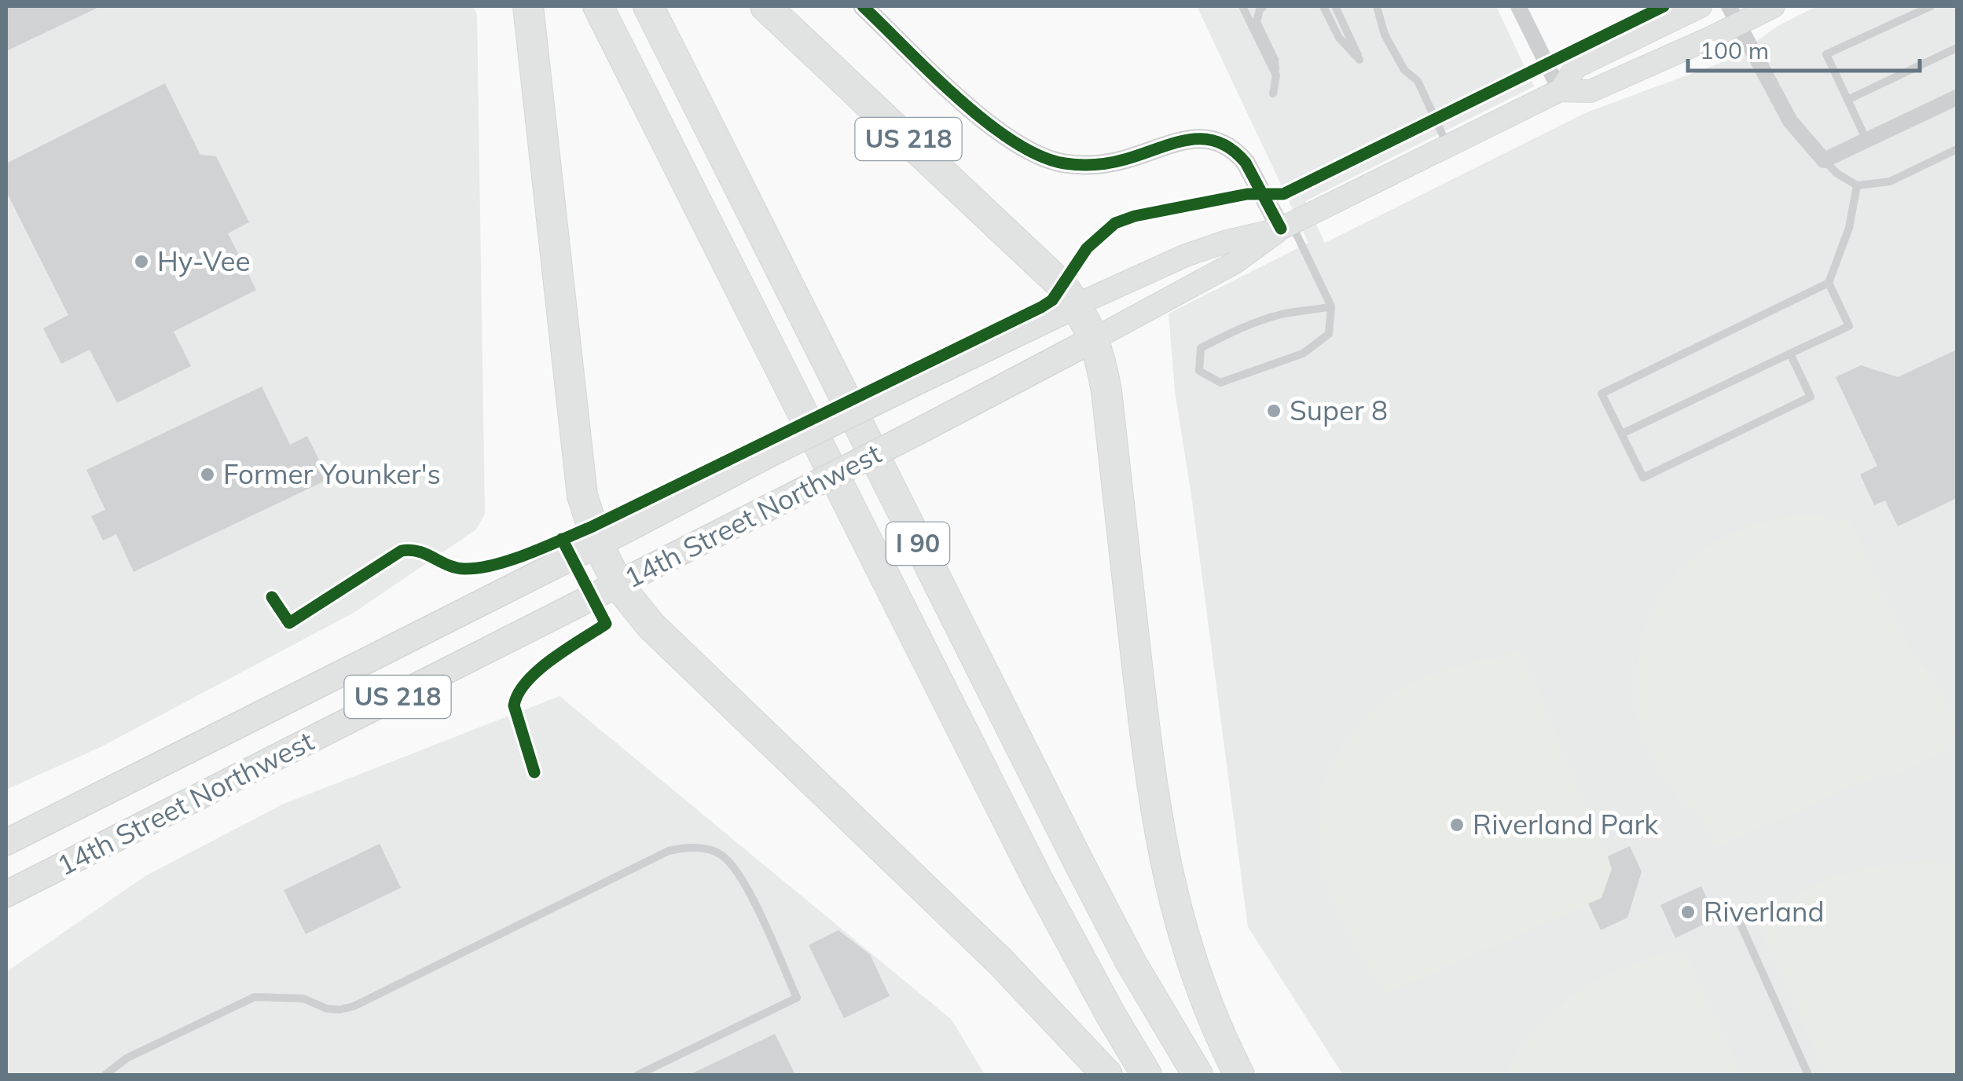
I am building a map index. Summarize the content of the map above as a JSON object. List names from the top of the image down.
{
  "streets": {
    "highway": ["US 218", "I 90"],
    "main road": ["14th Street Northwest"]
  },
  "crossings": [
    ["US 218", "14th Street Northwest"]
  ],
  "places": [
    "Hy-Vee",
    "Super 8",
    "Former Younker's",
    "Riverland Park",
    "Riverland"
  ],
  "scale_bar": "100 m"
}
